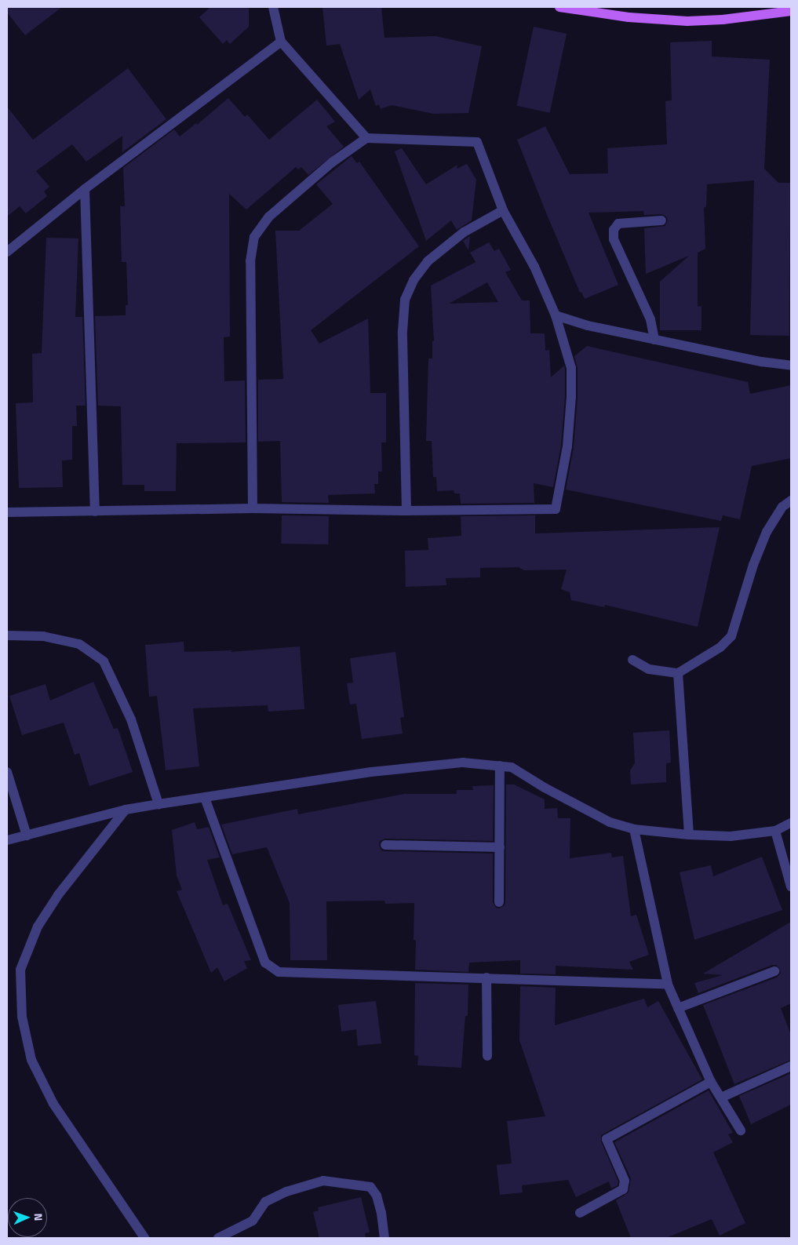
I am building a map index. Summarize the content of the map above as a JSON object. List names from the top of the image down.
{
  "north": "right"
}
